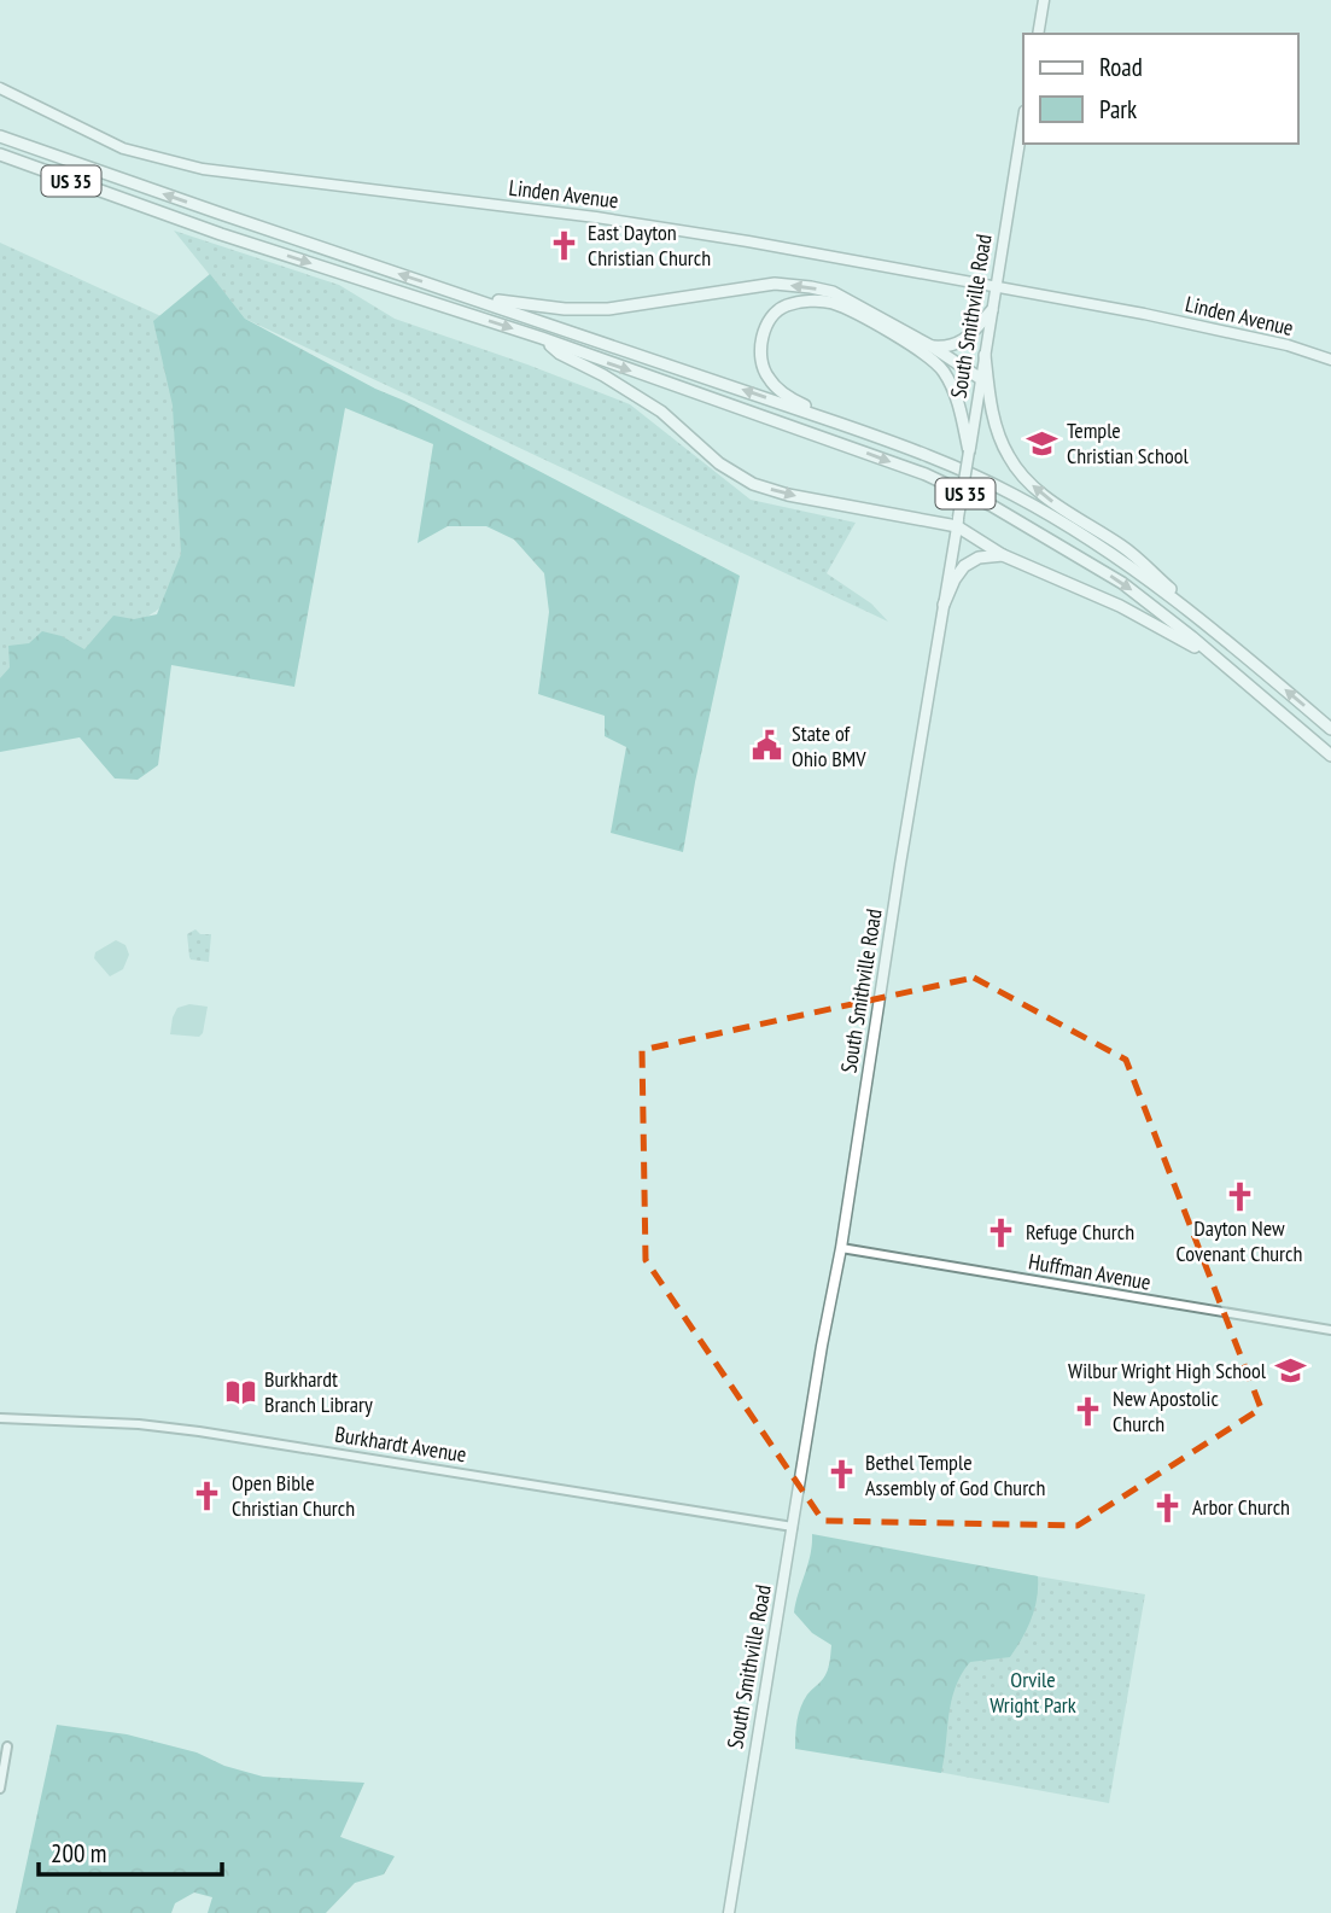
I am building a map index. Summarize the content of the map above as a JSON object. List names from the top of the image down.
{
  "streets": {
    "highway": ["US 35"],
    "main road": ["Linden Avenue", "South Smithville Road"],
    "street": ["Huffman Avenue", "Burkhardt Avenue"]
  },
  "crossings": [
    ["Linden Avenue", "South Smithville Road"],
    ["South Smithville Road", "Huffman Avenue"],
    ["South Smithville Road", "Burkhardt Avenue"]
  ],
  "parks": ["Orvile Wright Park"],
  "places": {
    "church": [
      "East Dayton Christian Church",
      "Dayton New Covenant Church",
      "Refuge Church",
      "New Apostolic Church",
      "Bethel Temple Assembly of God Church",
      "Open Bible Christian Church",
      "Arbor Church"
    ],
    "school or university": ["Temple Christian School", "Wilbur Wright High School"],
    "public building": ["State of Ohio BMV"],
    "library": ["Burkhardt Branch Library"]
  },
  "legend": ["Road", "Park"],
  "scale_bar": "200 m"
}
